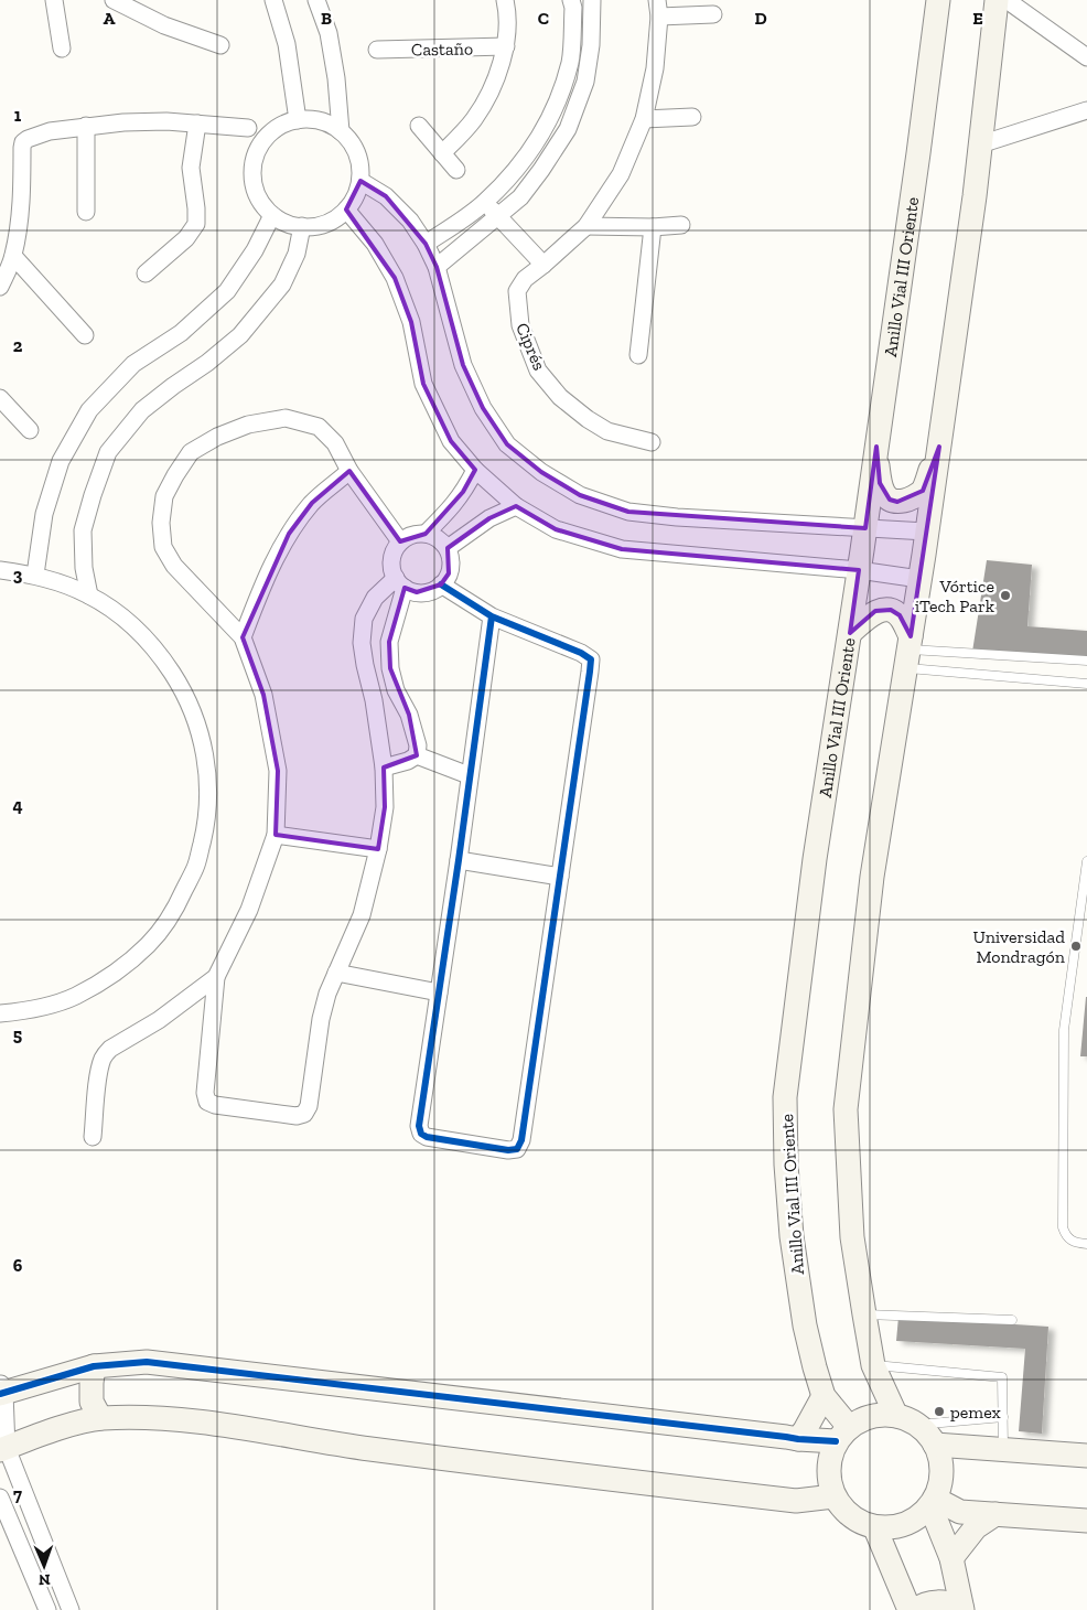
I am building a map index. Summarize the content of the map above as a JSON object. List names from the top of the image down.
{
  "streets": {
    "main road": ["Anillo Vial III Oriente"],
    "street": ["Castaño", "Ciprés"]
  },
  "places": ["Vórtice iTech Park", "Universidad Mondragón", "pemex"],
  "north": "bottom",
  "grid": {
    "columns": [
      "A",
      "B",
      "C",
      "D",
      "E"
    ],
    "rows": [
      "1",
      "2",
      "3",
      "4",
      "5",
      "6",
      "7"
    ]
  }
}
